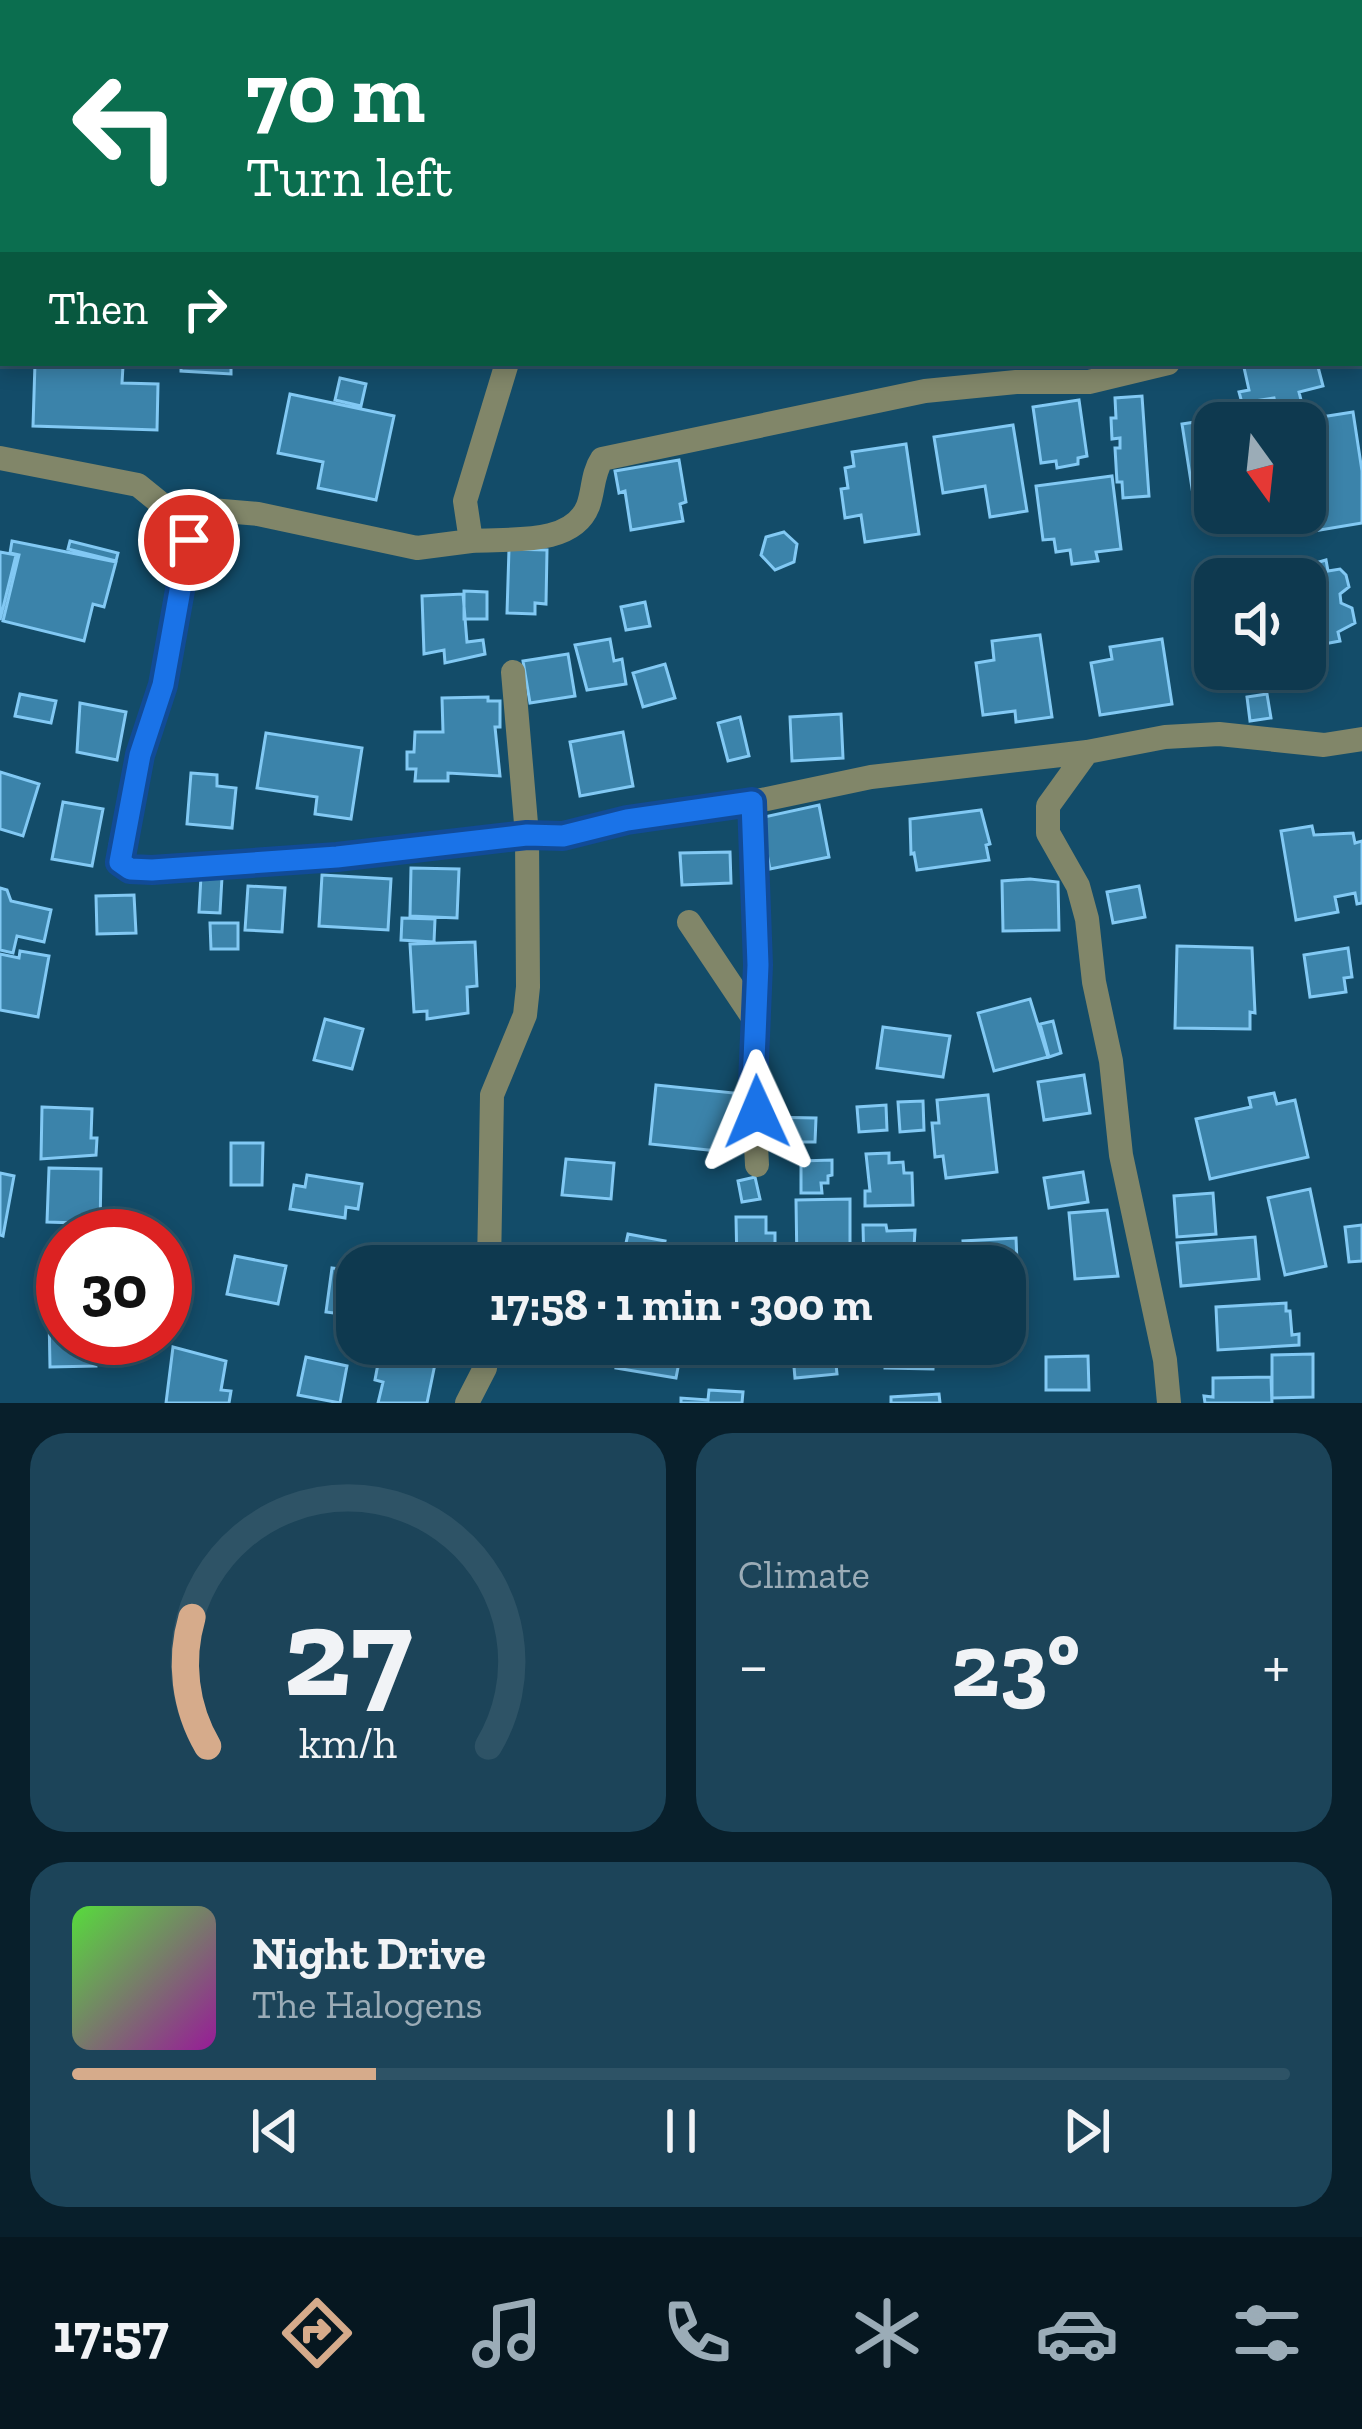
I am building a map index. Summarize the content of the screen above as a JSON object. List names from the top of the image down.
{
  "north": "bottom",
  "page": {
    "turn": ["70 m", "Turn left"],
    "then": "Then",
    "limit": "30",
    "trip": "17:58 · 1 min · 300 m",
    "tile": "Climate",
    "heat": ["−", "23°", "+"],
    "song": ["Night Drive", "The Halogens"],
    "tabs": "17:57",
    "gauge": ["27", "km/h"]
  }
}
